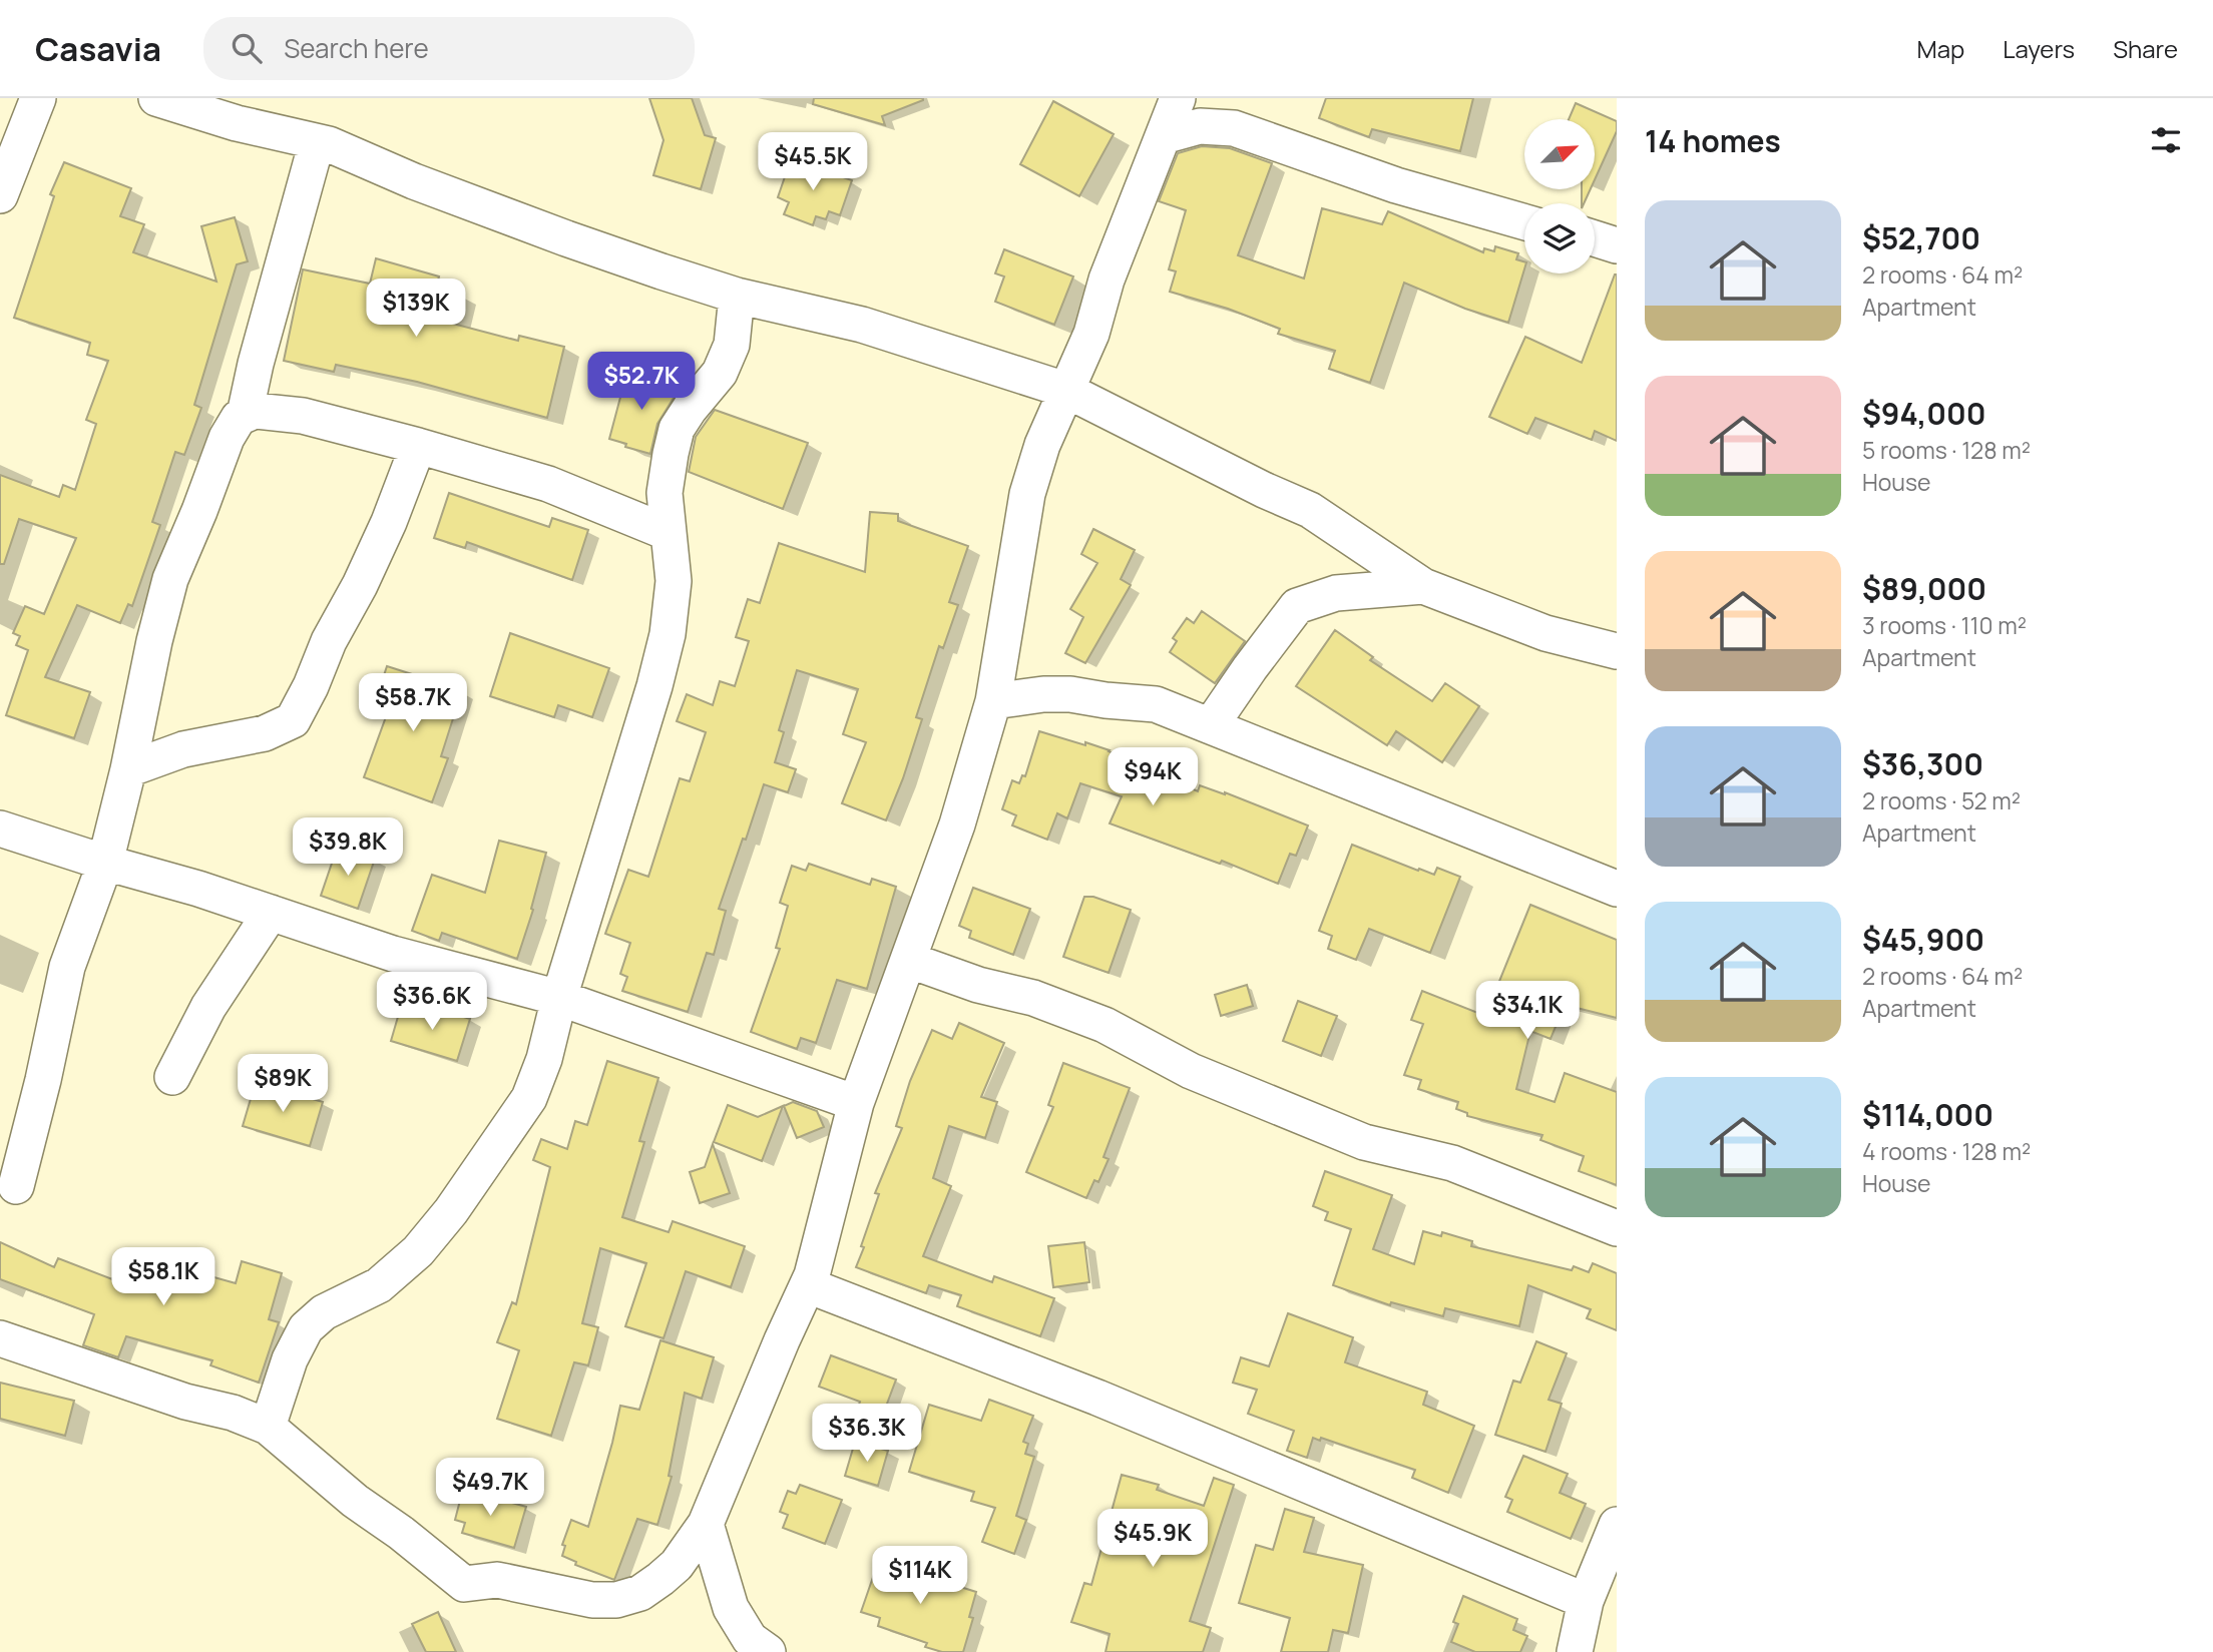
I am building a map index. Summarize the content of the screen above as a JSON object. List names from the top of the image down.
{
  "north": "top right",
  "page": {
    "header": "Casavia",
    "search": "Search here",
    "nav": ["Map", "Layers", "Share"],
    "heading": "14 homes",
    "price": [
      "$45.5K",
      "$139K",
      "$52.7K",
      "$58.7K",
      "$94K",
      "$39.8K",
      "$36.6K",
      "$34.1K",
      "$89K",
      "$58.1K",
      "$36.3K",
      "$49.7K",
      "$45.9K",
      "$114K"
    ],
    "list": [
      {
        "name": "$52,700",
        "note": "2 rooms · 64 m² · Apartment"
      },
      {
        "name": "$94,000",
        "note": "5 rooms · 128 m² · House"
      },
      {
        "name": "$89,000",
        "note": "3 rooms · 110 m² · Apartment"
      },
      {
        "name": "$36,300",
        "note": "2 rooms · 52 m² · Apartment"
      },
      {
        "name": "$45,900",
        "note": "2 rooms · 64 m² · Apartment"
      },
      {
        "name": "$114,000",
        "note": "4 rooms · 128 m² · House"
      }
    ]
  }
}
